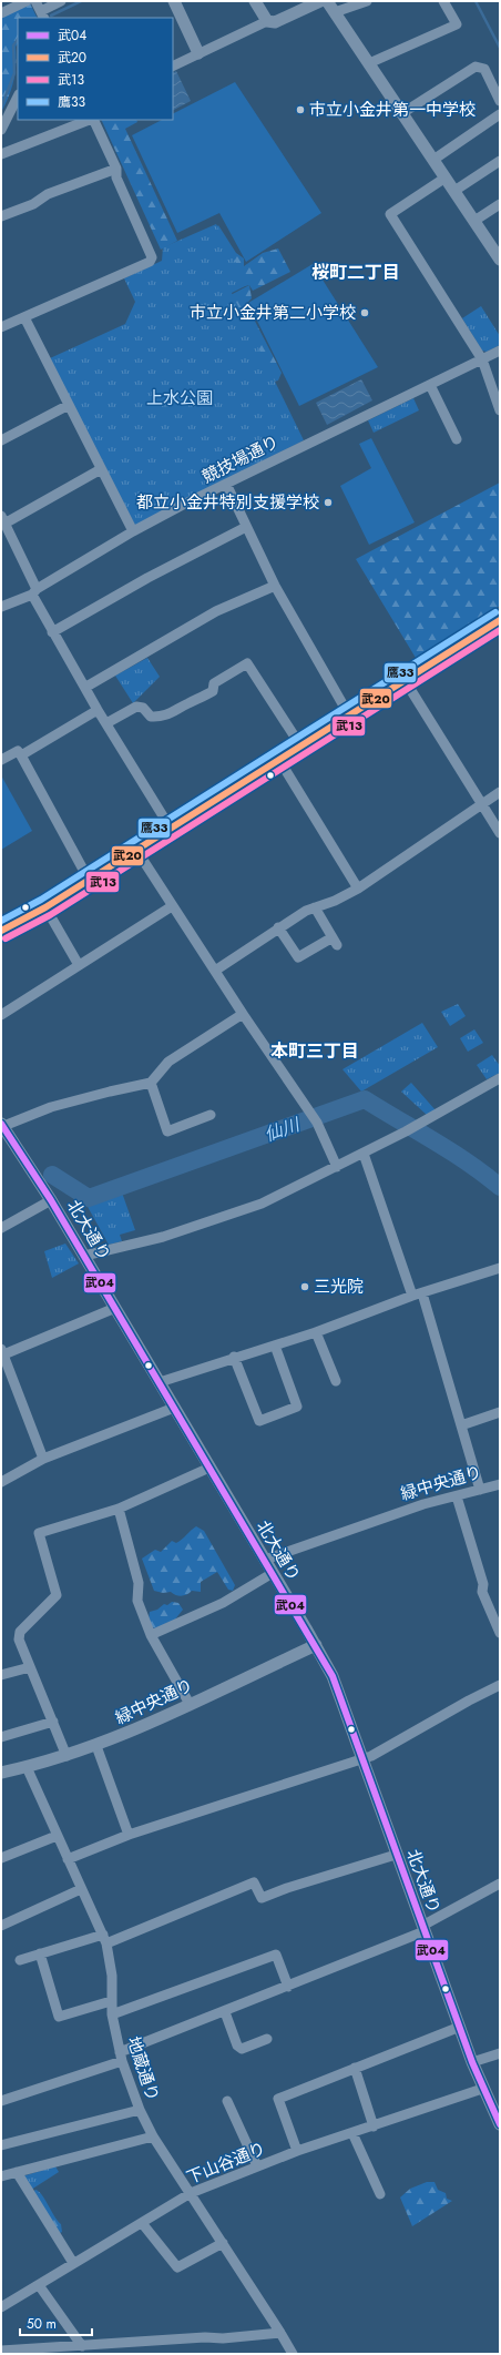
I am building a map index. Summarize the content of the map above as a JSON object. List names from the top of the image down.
{
  "streets": {
    "street": [
      "競技場通り",
      "北大通り",
      "緑中央通り",
      "地蔵通り",
      "下山谷通り"
    ]
  },
  "crossings": [
    ["北大通り", "緑中央通り"],
    ["北大通り", "下山谷通り"],
    ["緑中央通り", "地蔵通り"],
    ["地蔵通り", "下山谷通り"]
  ],
  "districts": ["桜町二丁目", "本町三丁目"],
  "water": ["仙川"],
  "parks": ["上水公園"],
  "places": [
    "市立小金井第一中学校",
    "市立小金井第二小学校",
    "都立小金井特別支援学校",
    "三光院"
  ],
  "lines": [
    "transit line 鷹33",
    "transit line 武20",
    "transit line 武13",
    "transit line 武04"
  ],
  "legend": [
    "武04",
    "武20",
    "武13",
    "鷹33"
  ],
  "scale_bar": "50 m"
}
